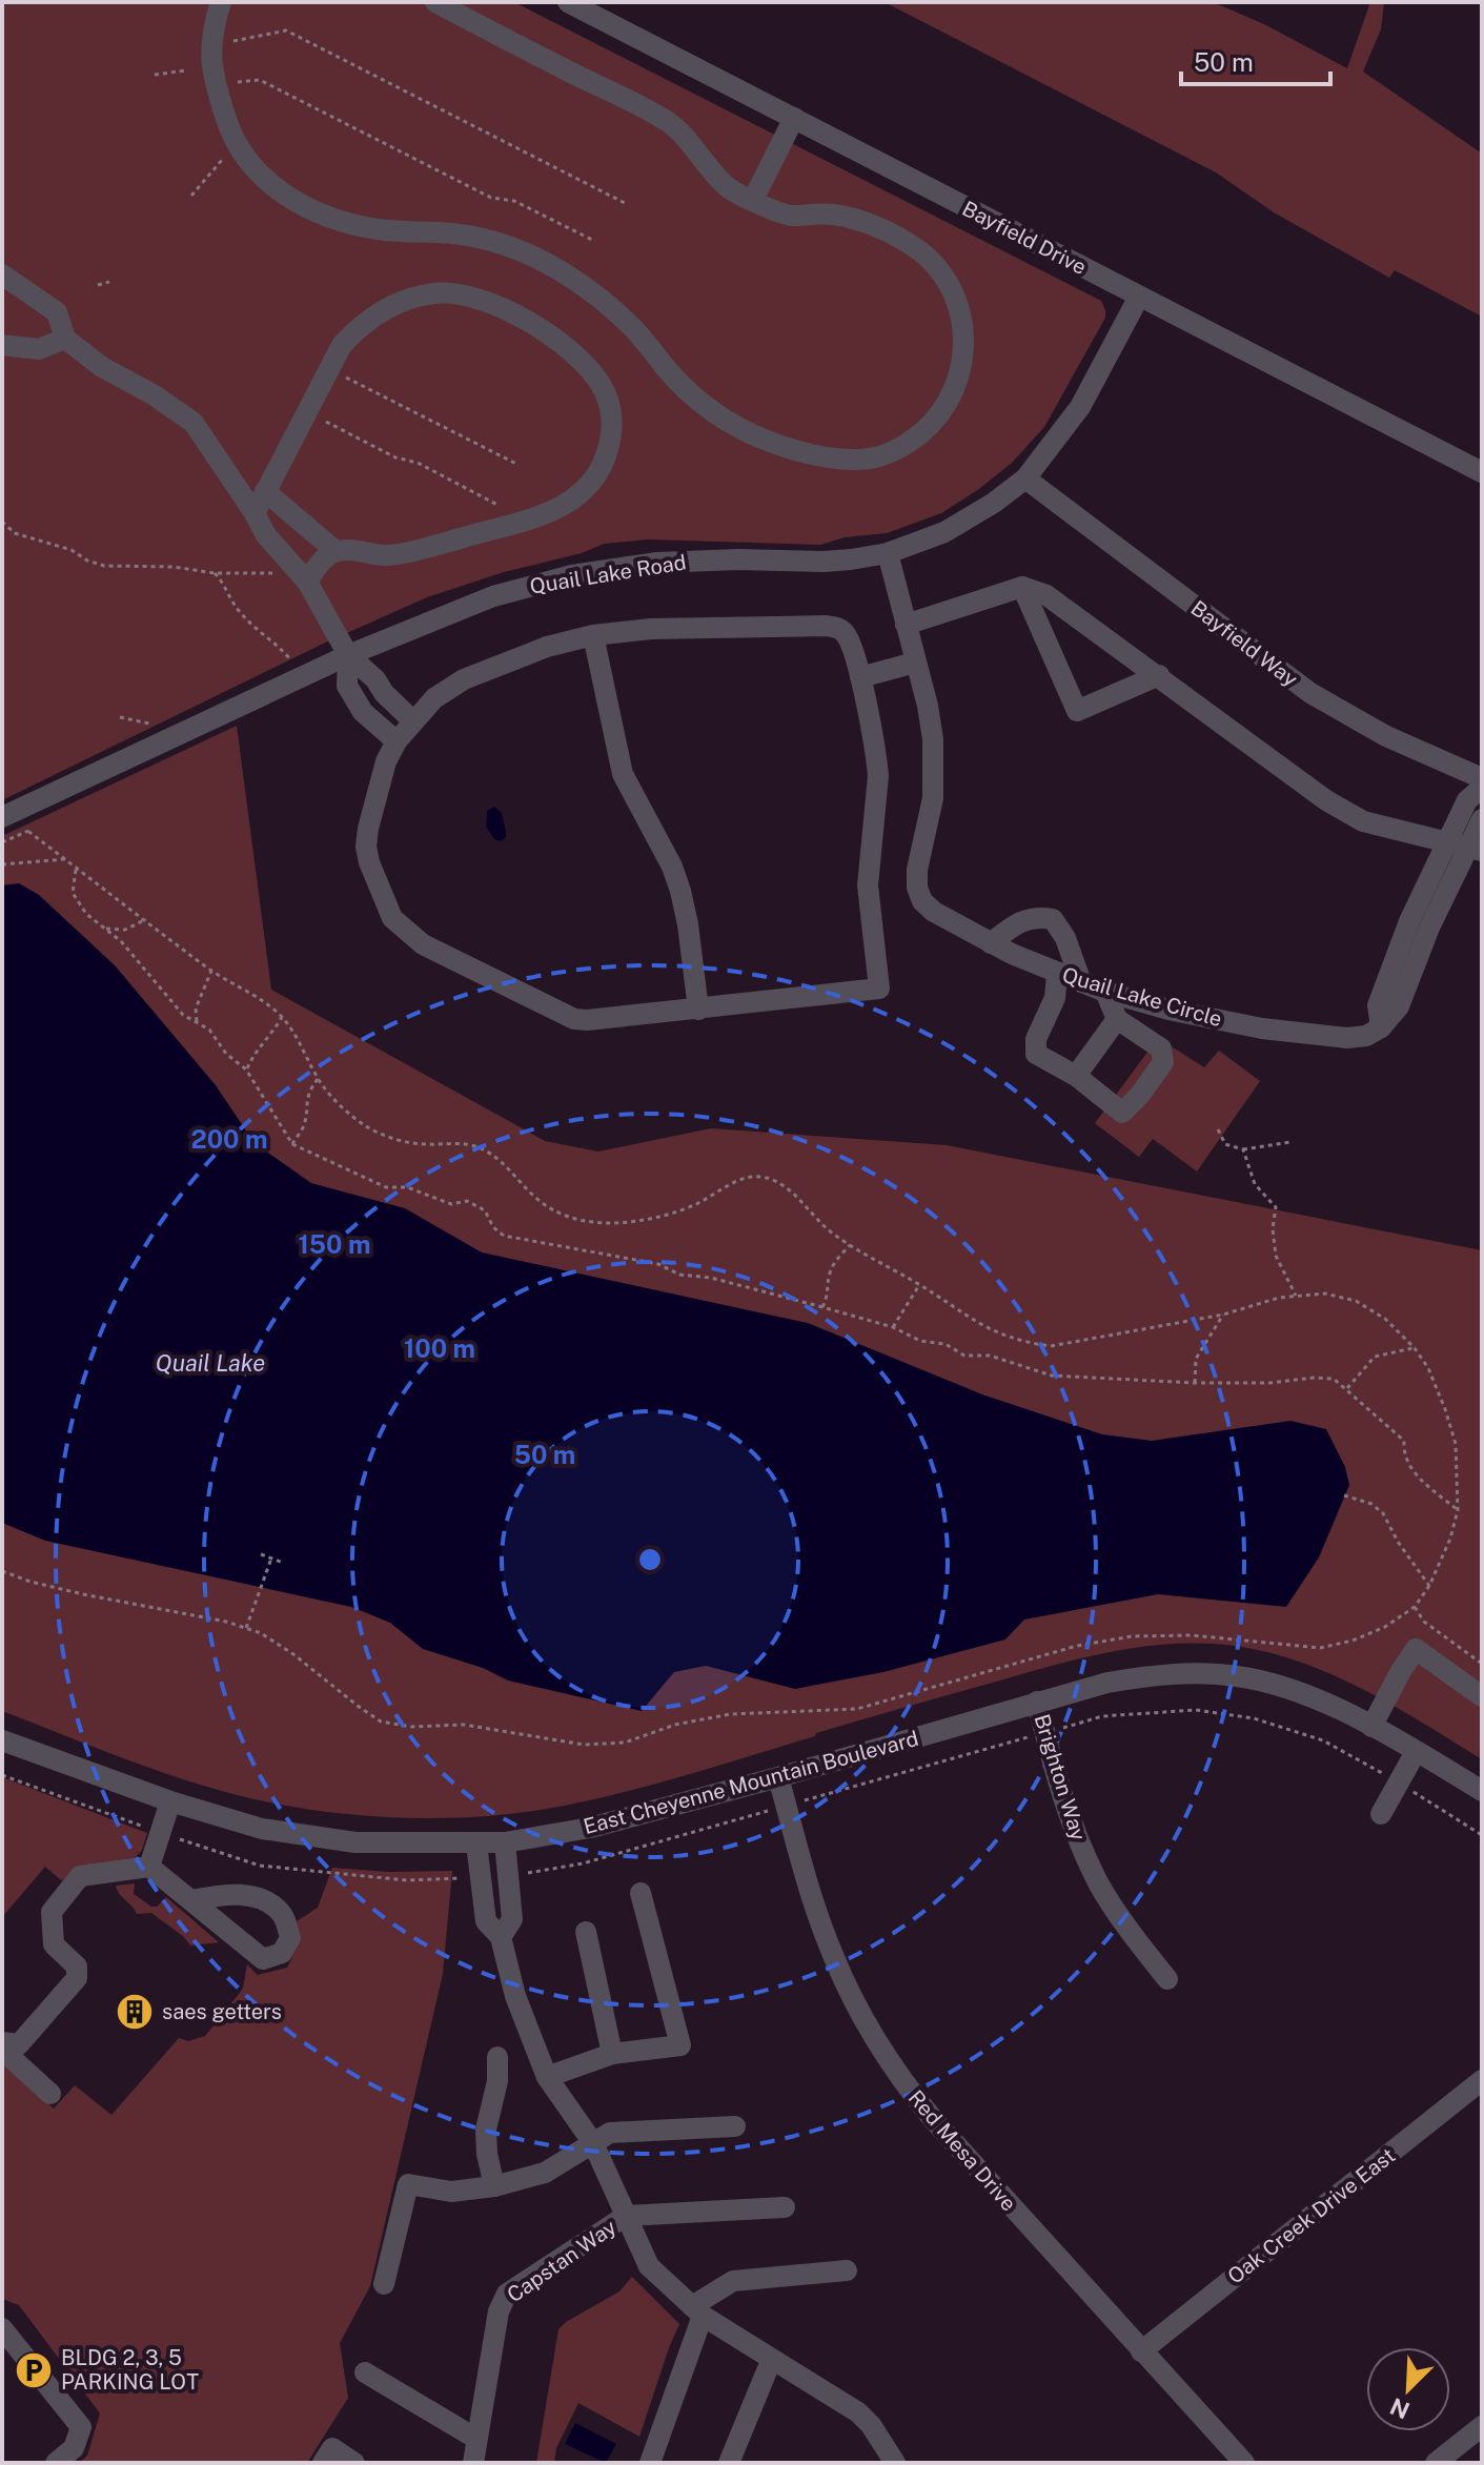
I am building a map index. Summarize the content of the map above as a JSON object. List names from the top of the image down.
{
  "streets": {
    "street": [
      "Bayfield Drive",
      "Quail Lake Road",
      "Bayfield Way",
      "Quail Lake Circle",
      "Brighton Way",
      "East Cheyenne Mountain Boulevard",
      "Red Mesa Drive",
      "Oak Creek Drive East",
      "Capstan Way"
    ]
  },
  "crossings": [
    ["Bayfield Drive", "Quail Lake Road"],
    ["Quail Lake Road", "Bayfield Way"],
    ["Quail Lake Road", "Quail Lake Circle"],
    ["Brighton Way", "East Cheyenne Mountain Boulevard"],
    ["East Cheyenne Mountain Boulevard", "Red Mesa Drive"],
    ["Red Mesa Drive", "Oak Creek Drive East"]
  ],
  "water": ["Quail Lake"],
  "places": {
    "building": ["saes getters"],
    "parking": ["BLDG 2, 3, 5 PARKING LOT"]
  },
  "scale_bar": "50 m",
  "north": "bottom left",
  "rings": [
    "200 m",
    "150 m",
    "100 m",
    "50 m"
  ]
}
